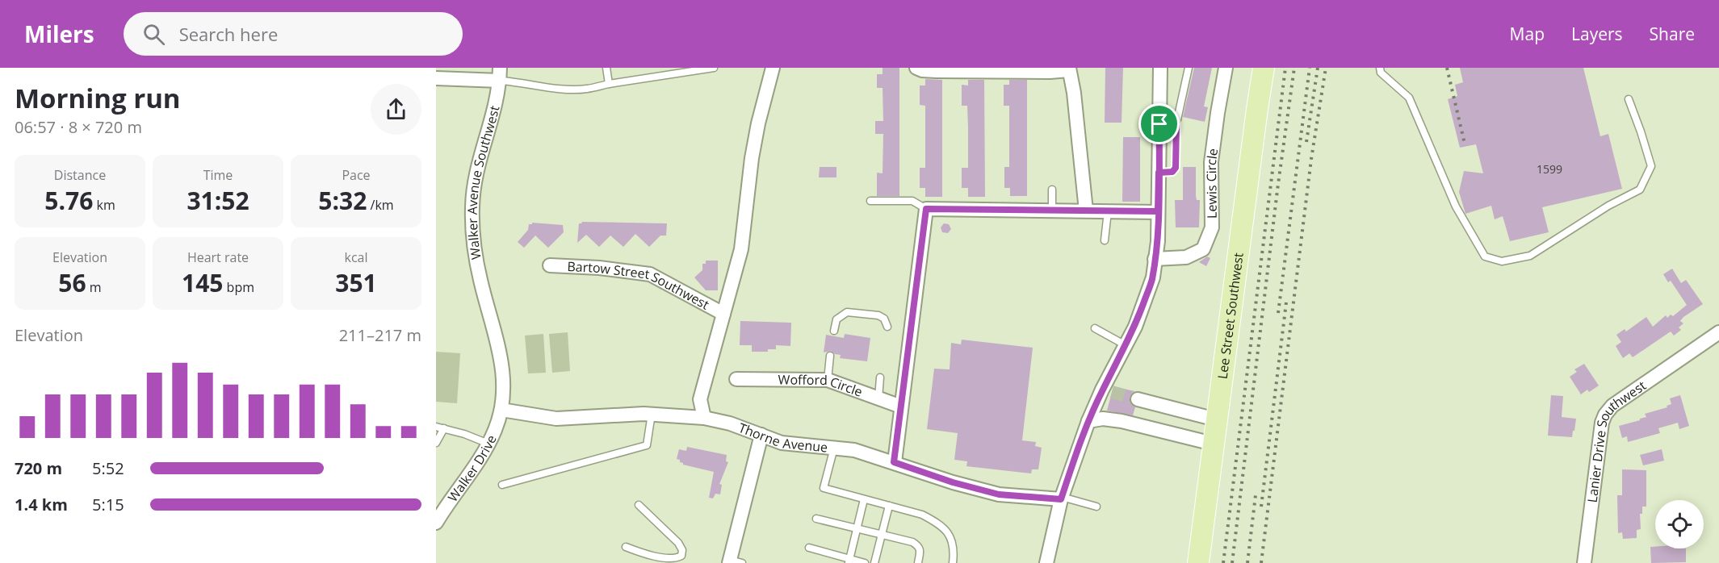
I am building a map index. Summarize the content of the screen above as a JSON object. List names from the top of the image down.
{
  "streets": {
    "main road": ["Lee Street Southwest"],
    "street": [
      "Walker Avenue Southwest",
      "Lewis Circle",
      "Bartow Street Southwest",
      "Wofford Circle",
      "Thorne Avenue",
      "Lanier Drive Southwest",
      "Walker Drive"
    ]
  },
  "crossings": [
    ["Walker Avenue Southwest", "Thorne Avenue"],
    ["Walker Avenue Southwest", "Walker Drive"],
    ["Thorne Avenue", "Walker Drive"]
  ],
  "house_numbers": ["1599"],
  "page": {
    "header": "Milers",
    "search": "Search here",
    "nav": ["Map", "Layers", "Share"],
    "heading": ["Morning run", "06:57 · 8 × 720 m"],
    "stats": [
      ["Distance", "5.76 km"],
      ["Time", "31:52"],
      ["Pace", "5:32 /km"],
      ["Elevation", "56 m"],
      ["Heart rate", "145 bpm"],
      ["kcal", "351"]
    ],
    "chart": ["Elevation", "211–217 m"],
    "list": [
      {
        "name": "720 m",
        "note": "5:52"
      },
      {
        "name": "1.4 km",
        "note": "5:15"
      }
    ]
  }
}
